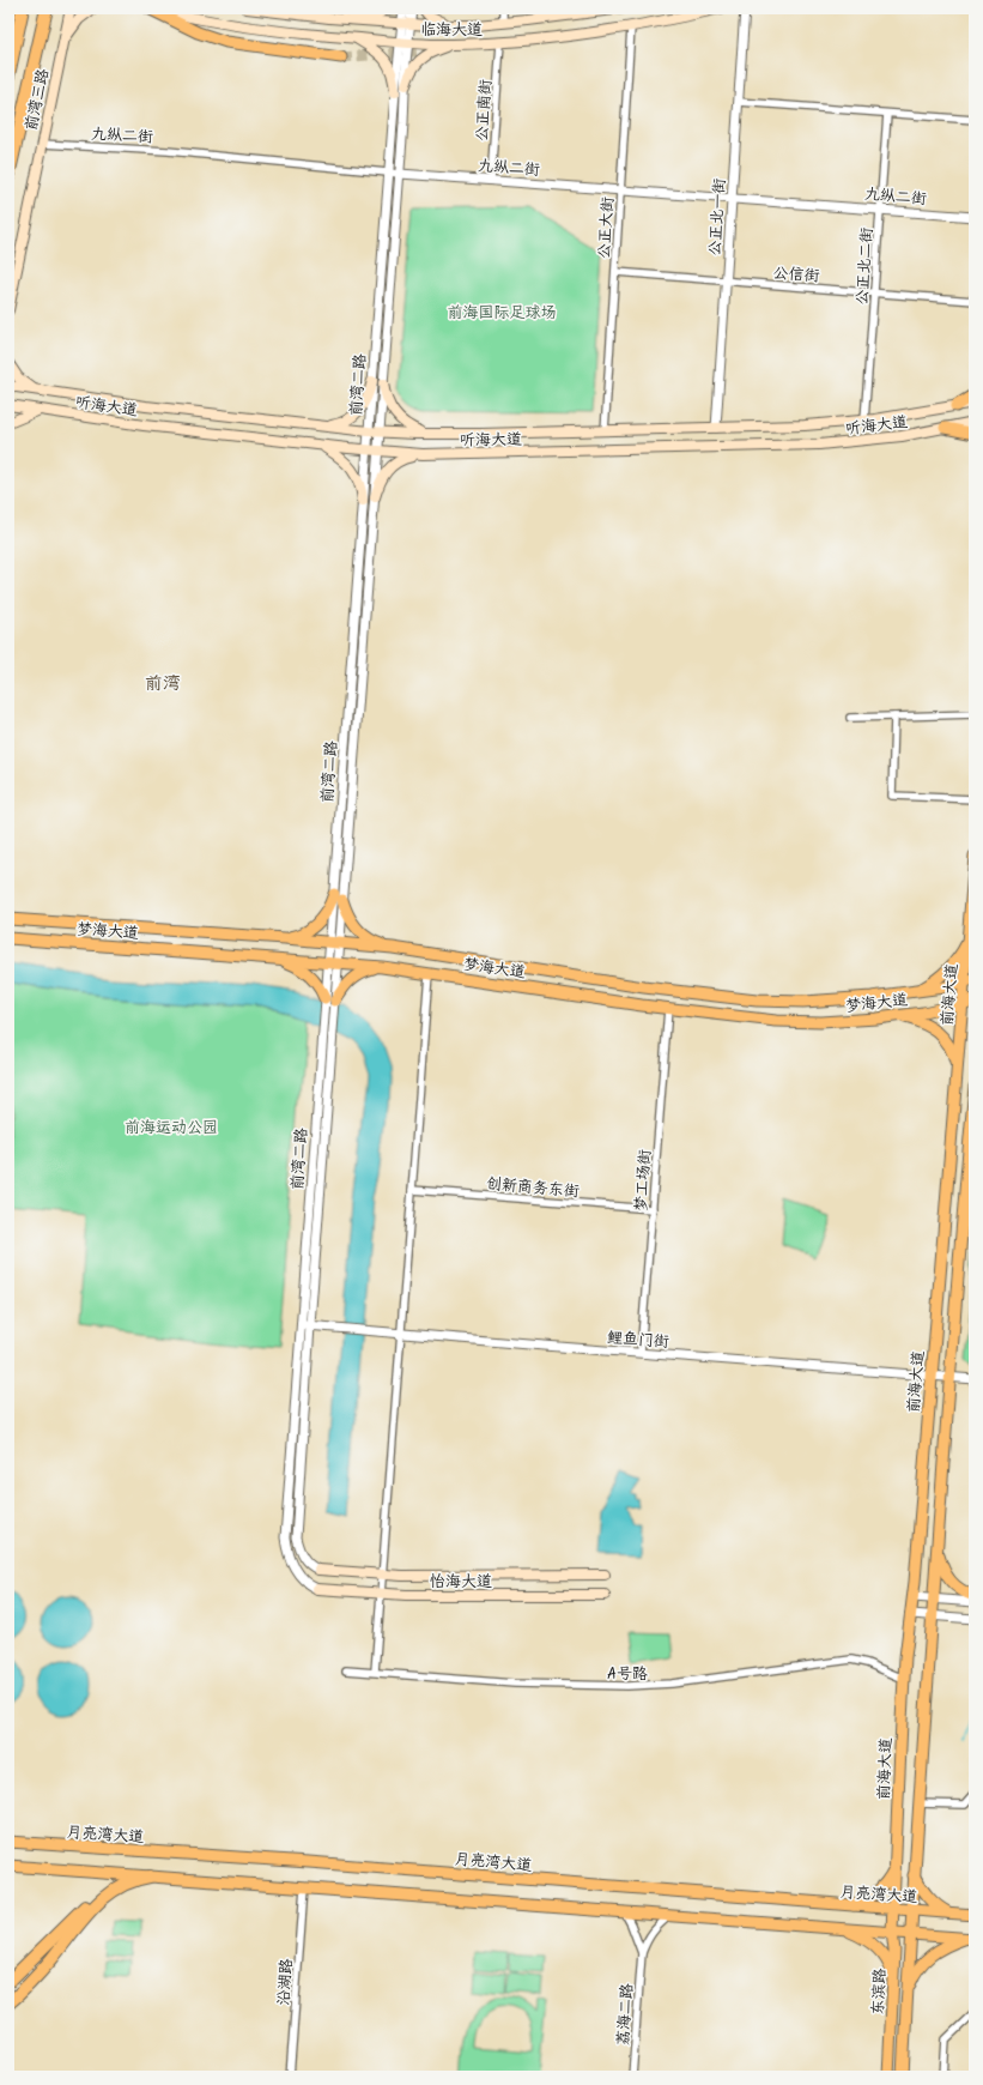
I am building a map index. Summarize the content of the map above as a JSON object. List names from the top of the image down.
{
  "streets": {
    "main road": [
      "临海大道",
      "前湾三路",
      "听海大道",
      "梦海大道",
      "前海大道",
      "怡海大道",
      "月亮湾大道",
      "东滨路"
    ],
    "street": [
      "公正南街",
      "九纵二街",
      "公正北一街",
      "公正大街",
      "公正北二街",
      "公信街",
      "前湾二路",
      "梦工场街",
      "创新商务东街",
      "鲤鱼门街",
      "A号路",
      "沿湖路",
      "荔海二路"
    ]
  },
  "crossings": [
    ["临海大道", "公正南街"],
    ["临海大道", "公正大街"],
    ["临海大道", "前湾二路"],
    ["前湾三路", "九纵二街"],
    ["公正南街", "九纵二街"],
    ["九纵二街", "公正北一街"],
    ["九纵二街", "公正大街"],
    ["九纵二街", "公正北二街"],
    ["九纵二街", "前湾二路"],
    ["公正北一街", "公信街"],
    ["公正北一街", "听海大道"],
    ["公正大街", "公信街"],
    ["公正大街", "听海大道"],
    ["公正北二街", "公信街"],
    ["公正北二街", "听海大道"],
    ["前湾二路", "听海大道"],
    ["前湾二路", "梦海大道"],
    ["前湾二路", "鲤鱼门街"],
    ["前湾二路", "怡海大道"],
    ["梦海大道", "前海大道"],
    ["梦海大道", "梦工场街"],
    ["前海大道", "鲤鱼门街"],
    ["前海大道", "A号路"],
    ["前海大道", "月亮湾大道"],
    ["前海大道", "东滨路"],
    ["梦工场街", "创新商务东街"],
    ["梦工场街", "鲤鱼门街"],
    ["月亮湾大道", "东滨路"]
  ],
  "districts": ["前湾"],
  "parks": ["前海国际足球场", "前海运动公园"]
}
